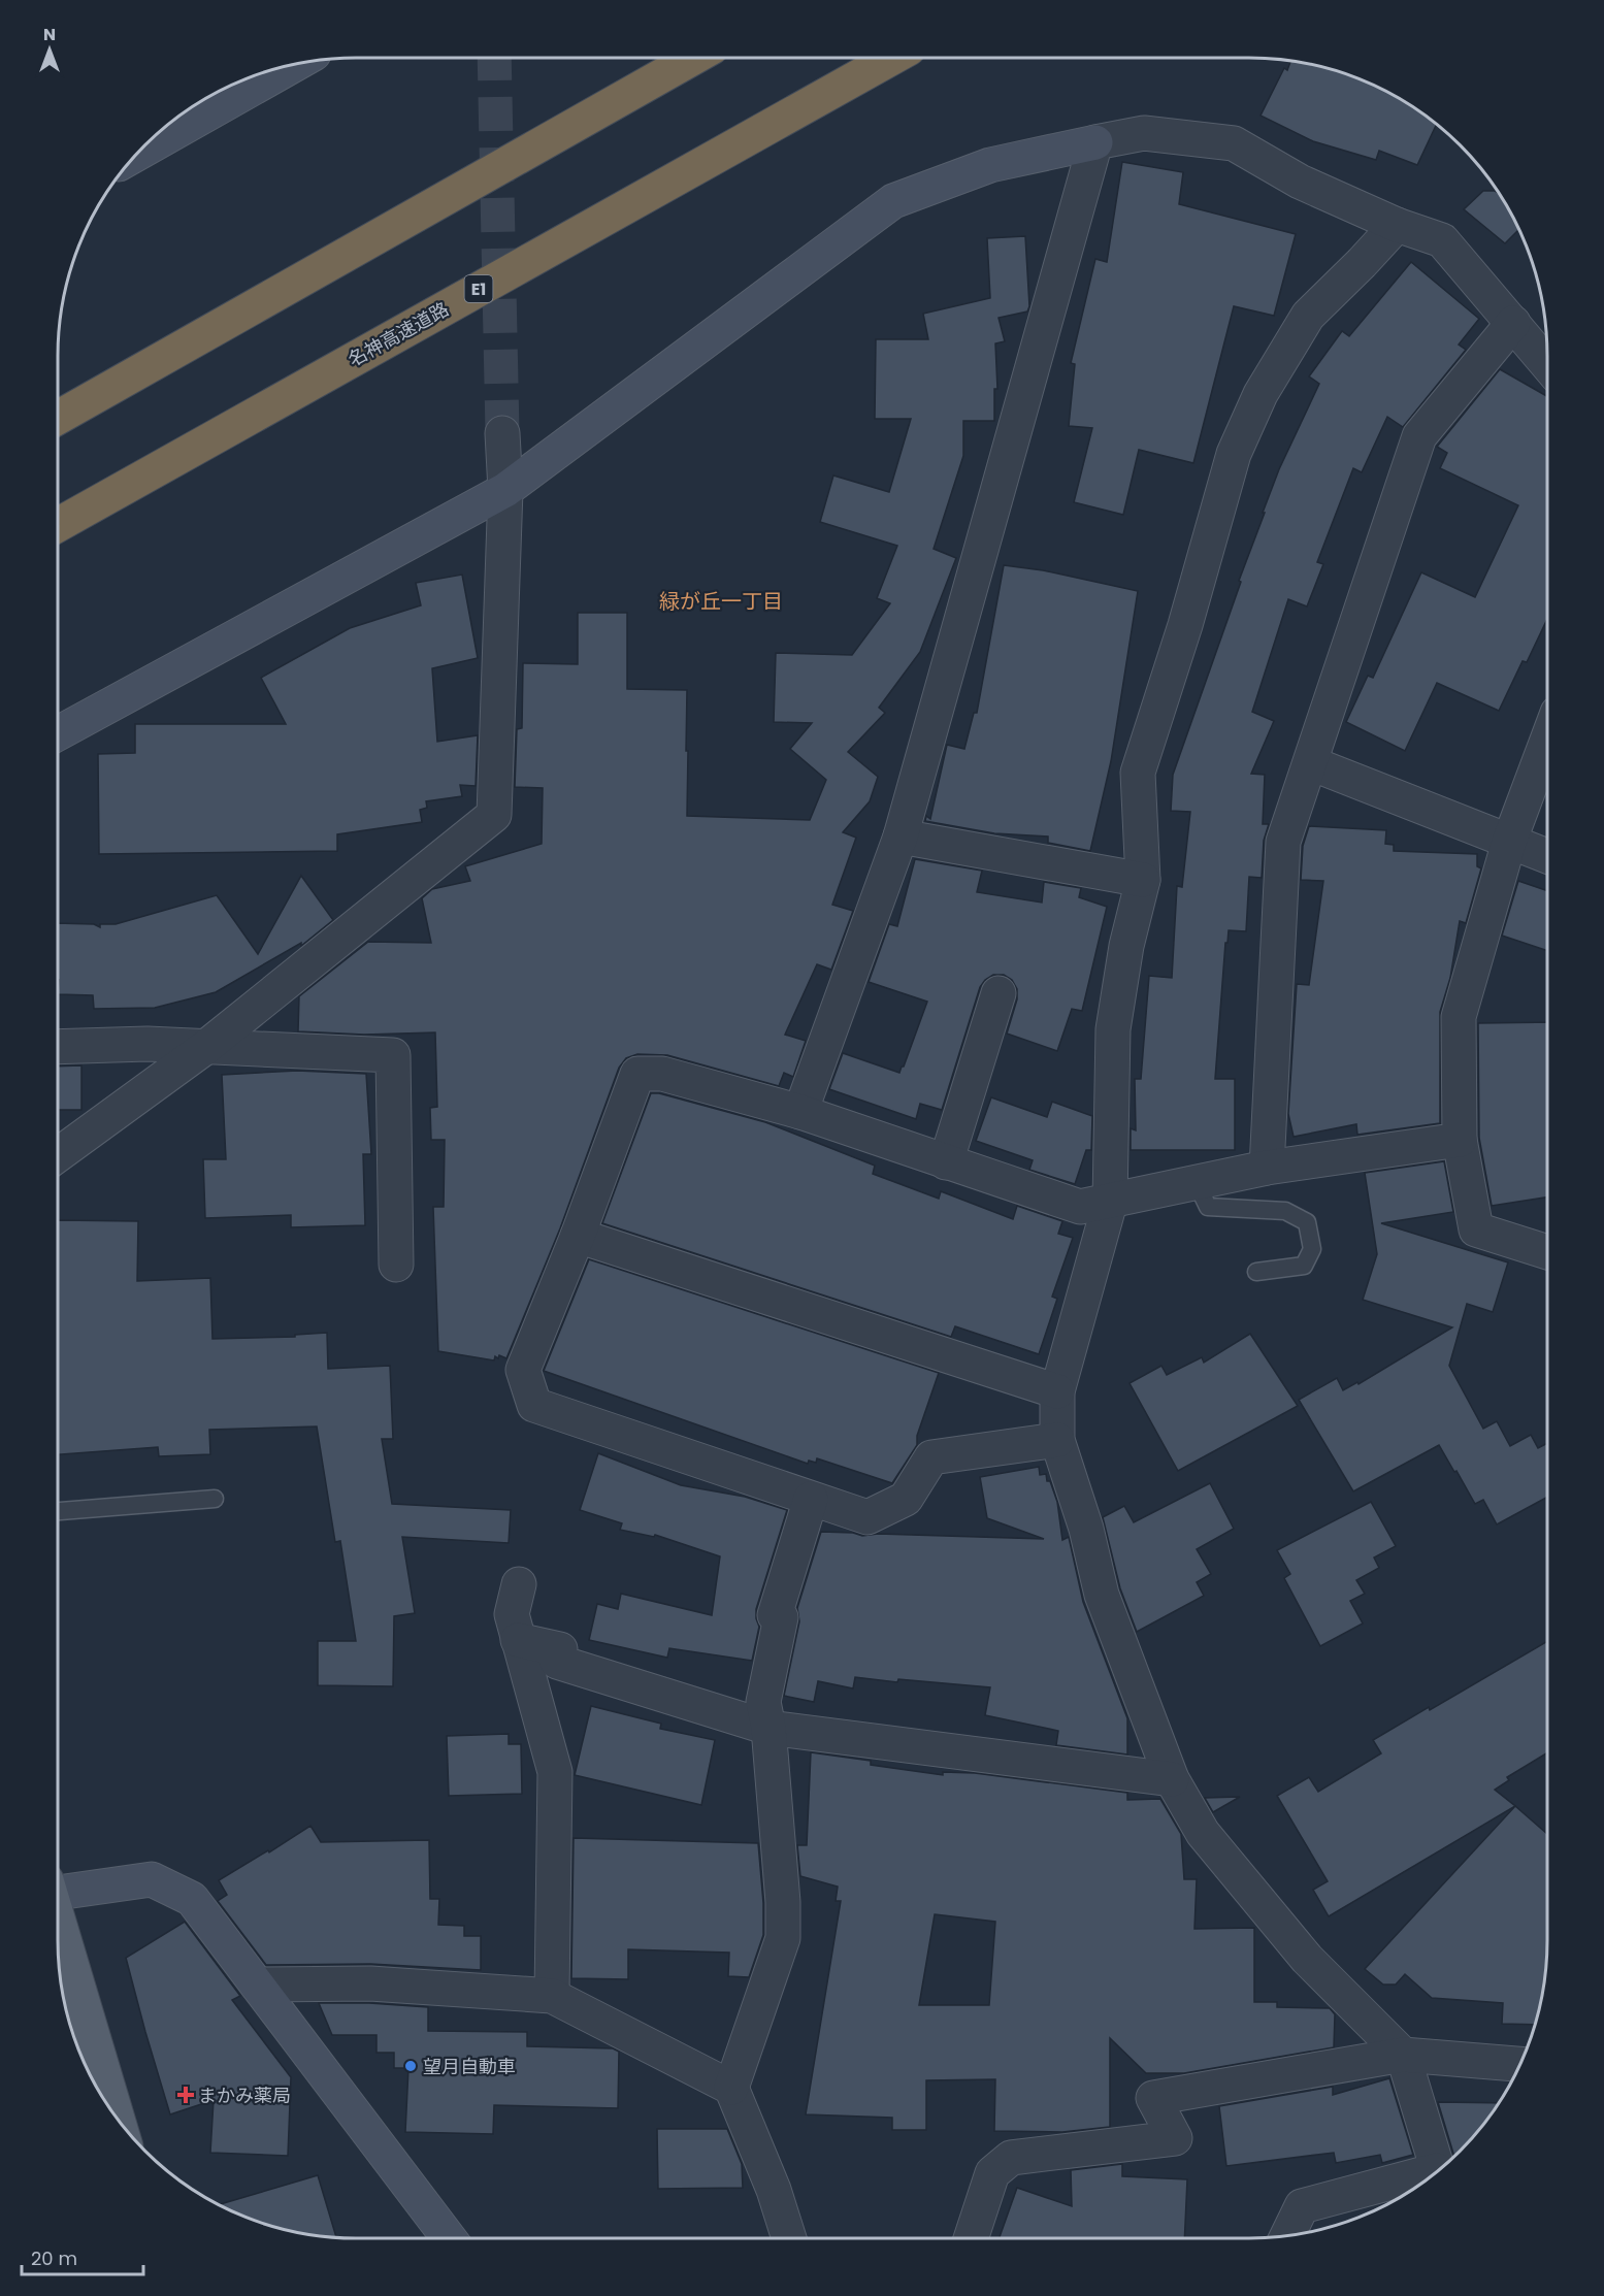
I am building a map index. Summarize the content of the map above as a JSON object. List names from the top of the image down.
{
  "streets": {
    "highway": ["E1", "名神高速道路"]
  },
  "districts": ["緑が丘一丁目"],
  "places": {
    "other": ["望月自動車"],
    "health": ["まかみ薬局"]
  },
  "scale_bar": "20 m",
  "north": "top"
}
